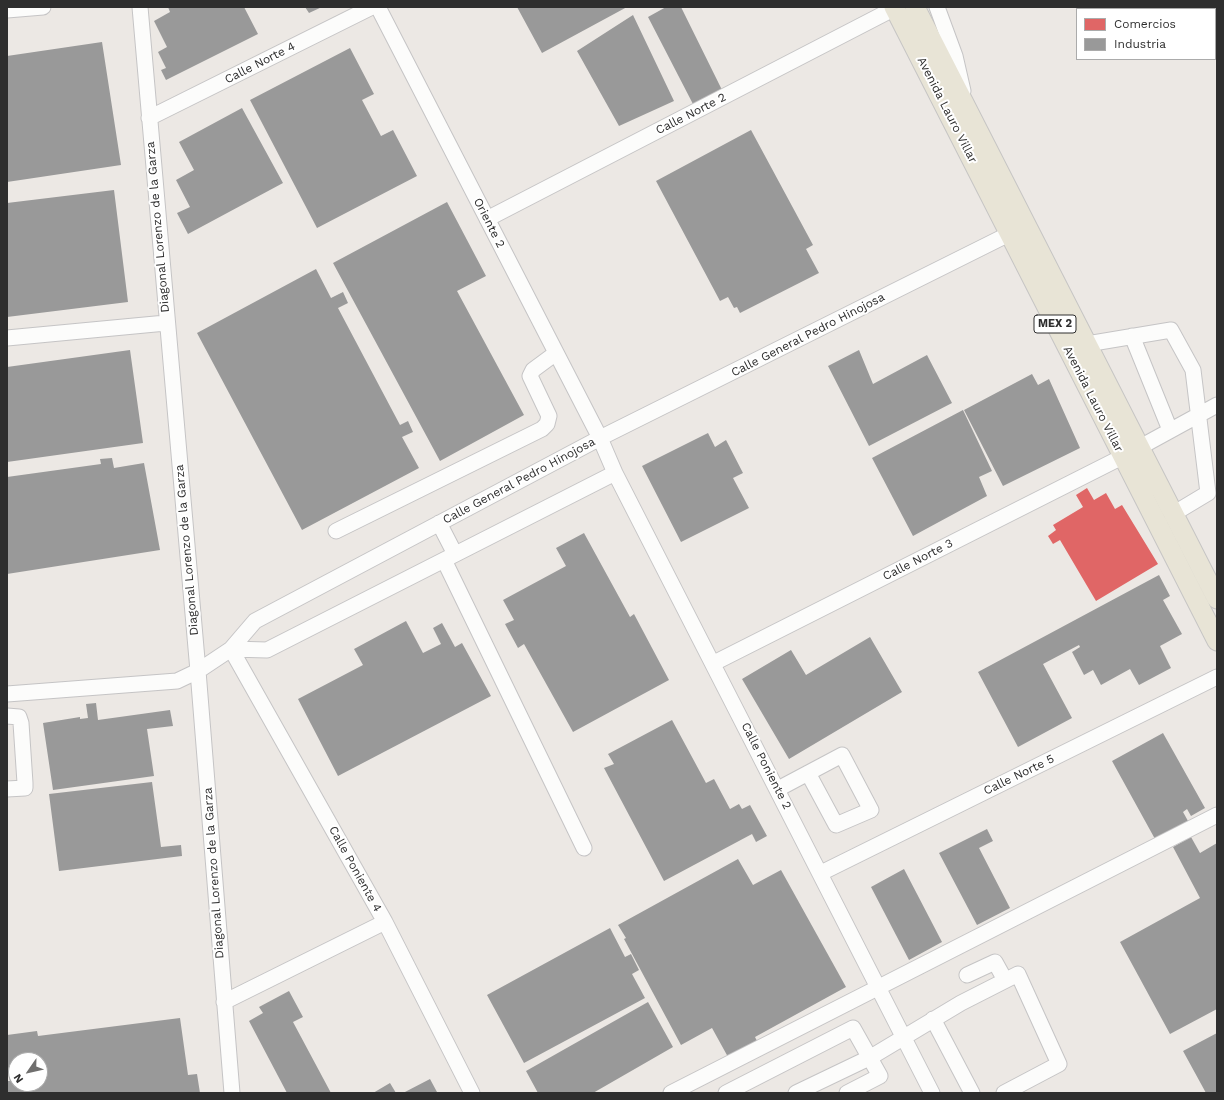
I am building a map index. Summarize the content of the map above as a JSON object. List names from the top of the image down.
{
  "streets": {
    "main road": ["Avenida Lauro Villar", "MEX 2"],
    "street": [
      "Calle Norte 4",
      "Calle Norte 2",
      "Oriente 2",
      "Diagonal Lorenzo de la Garza",
      "Calle General Pedro Hinojosa",
      "Calle Norte 3",
      "Calle Poniente 2",
      "Calle Norte 5",
      "Calle Poniente 4"
    ]
  },
  "crossings": [
    ["Calle Norte 4", "Diagonal Lorenzo de la Garza"],
    ["Avenida Lauro Villar", "Calle Norte 2"],
    ["Avenida Lauro Villar", "Calle General Pedro Hinojosa"],
    ["Avenida Lauro Villar", "Calle Norte 3"],
    ["Calle Norte 2", "Oriente 2"],
    ["Oriente 2", "Calle General Pedro Hinojosa"],
    ["Oriente 2", "Calle Poniente 2"],
    ["Diagonal Lorenzo de la Garza", "Calle General Pedro Hinojosa"],
    ["Calle General Pedro Hinojosa", "Calle Poniente 2"],
    ["Calle General Pedro Hinojosa", "Calle Poniente 4"],
    ["Calle Norte 3", "Calle Poniente 2"],
    ["Calle Poniente 2", "Calle Norte 5"]
  ],
  "legend": ["Comercios", "Industria"],
  "north": "bottom left"
}
